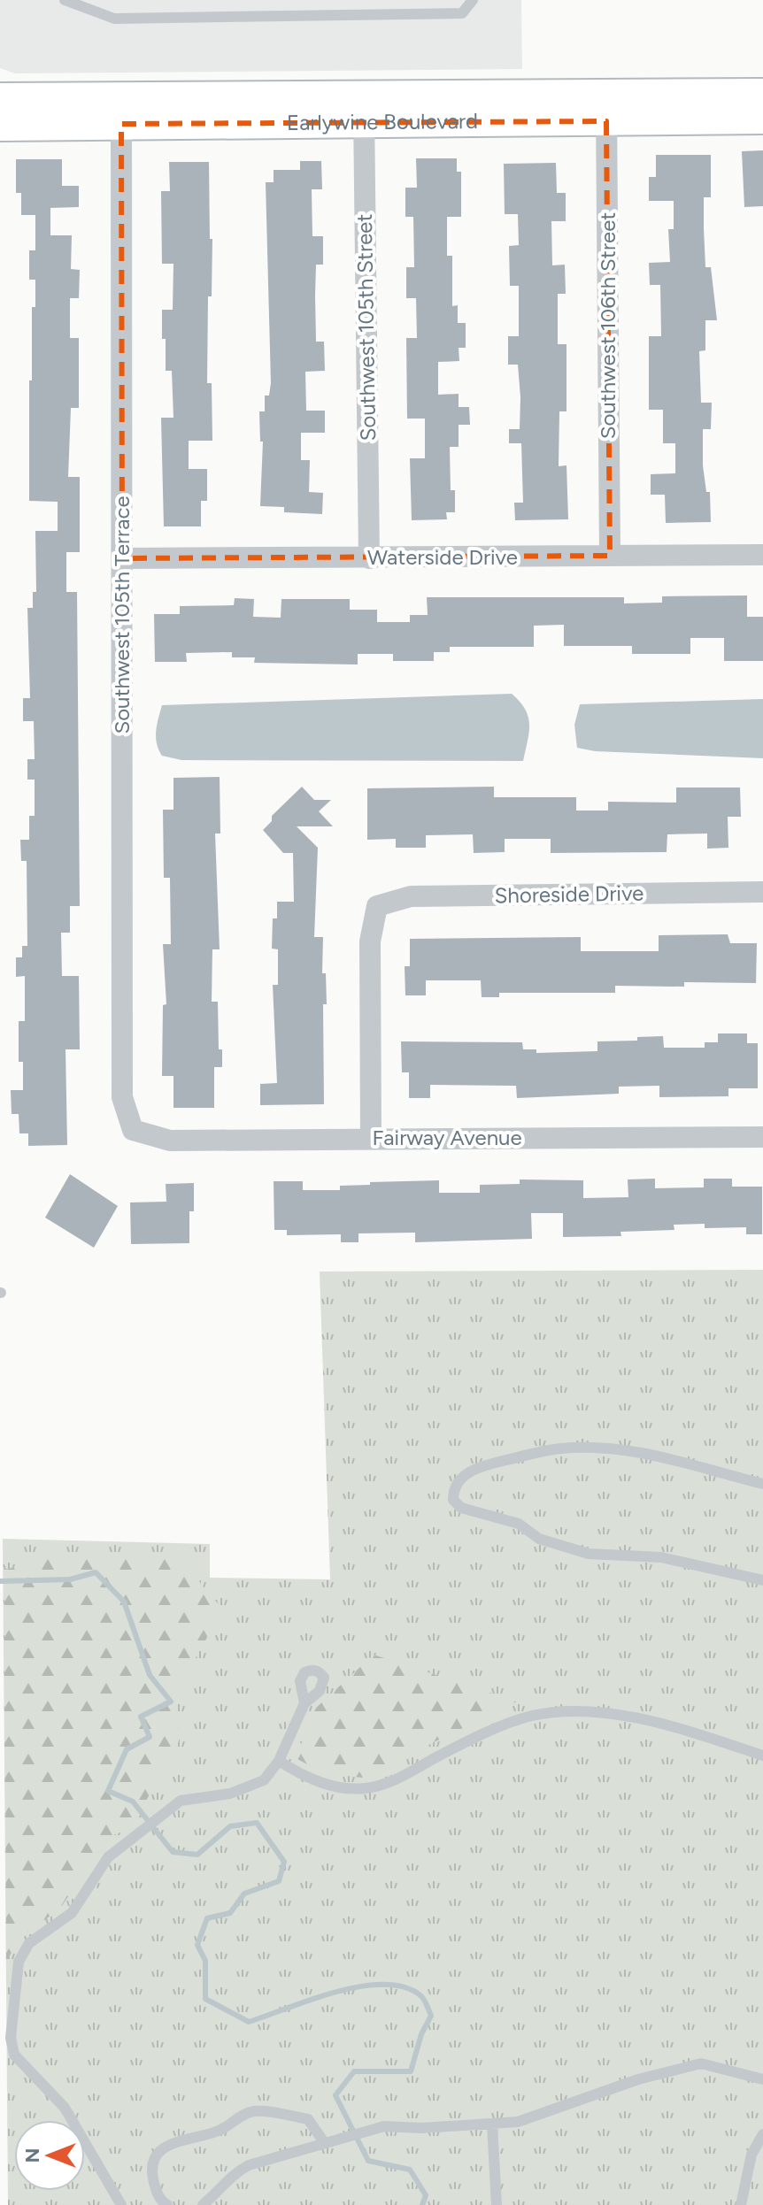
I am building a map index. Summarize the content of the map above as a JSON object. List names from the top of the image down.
{
  "streets": {
    "street": [
      "Earlywine Boulevard",
      "Southwest 106th Street",
      "Southwest 105th Street",
      "Waterside Drive",
      "Southwest 105th Terrace",
      "Shoreside Drive",
      "Fairway Avenue"
    ]
  },
  "crossings": [
    ["Earlywine Boulevard", "Southwest 106th Street"],
    ["Earlywine Boulevard", "Southwest 105th Street"],
    ["Earlywine Boulevard", "Southwest 105th Terrace"],
    ["Southwest 106th Street", "Waterside Drive"],
    ["Southwest 105th Street", "Waterside Drive"],
    ["Waterside Drive", "Southwest 105th Terrace"],
    ["Southwest 105th Terrace", "Fairway Avenue"],
    ["Shoreside Drive", "Fairway Avenue"]
  ],
  "north": "left"
}
